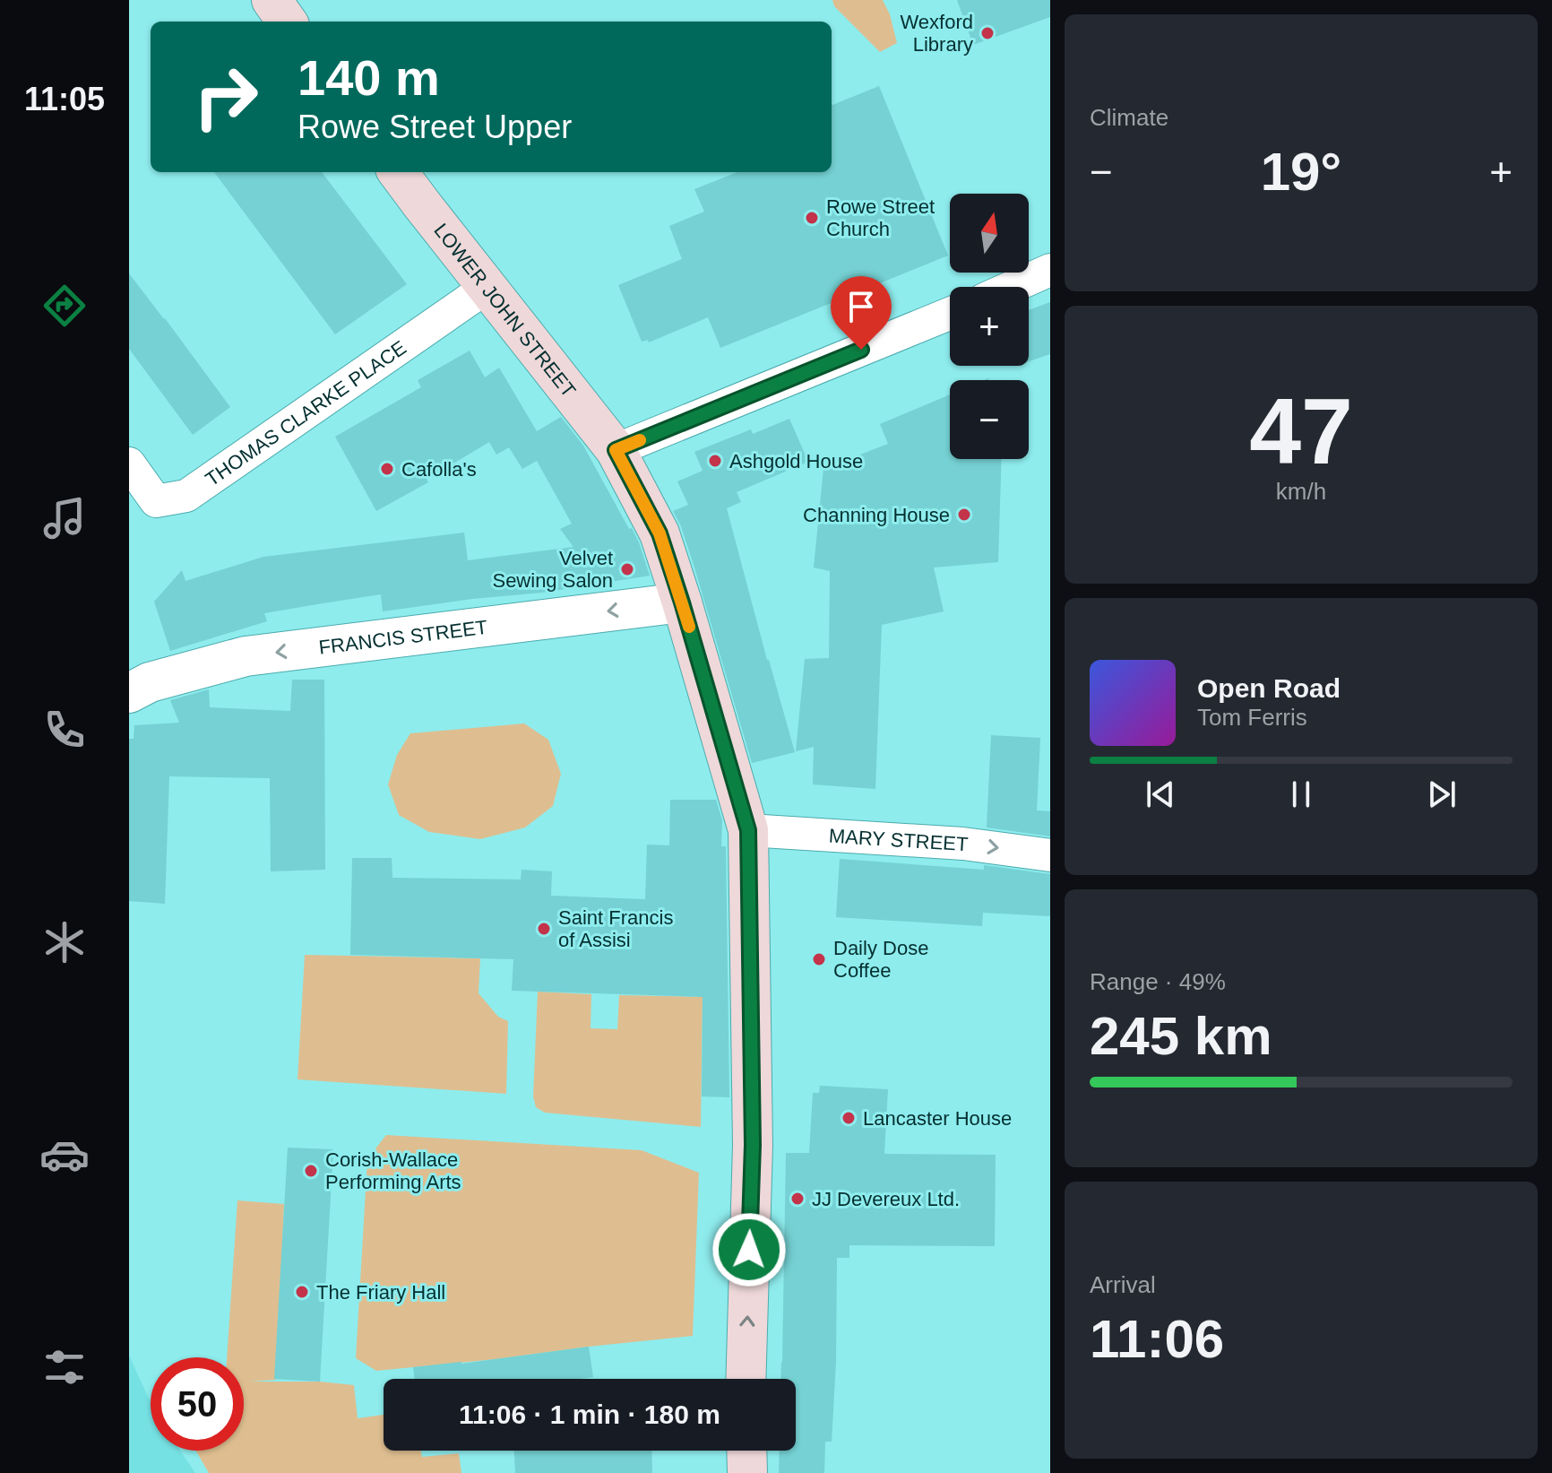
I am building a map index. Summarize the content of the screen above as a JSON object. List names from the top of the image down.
{
  "streets": {
    "main road": ["LOWER JOHN STREET"],
    "street": ["THOMAS CLARKE PLACE", "FRANCIS STREET", "MARY STREET"]
  },
  "crossings": [
    ["LOWER JOHN STREET", "THOMAS CLARKE PLACE"],
    ["LOWER JOHN STREET", "FRANCIS STREET"],
    ["LOWER JOHN STREET", "MARY STREET"]
  ],
  "one_way": ["LOWER JOHN STREET", "FRANCIS STREET", "MARY STREET"],
  "places": [
    "Wexford Library",
    "Rowe Street Church",
    "Ashgold House",
    "Cafolla's",
    "Channing House",
    "Velvet Sewing Salon",
    "Saint Francis of Assisi",
    "Daily Dose Coffee",
    "Lancaster House",
    "Corish-Wallace Performing Arts",
    "JJ Devereux Ltd.",
    "The Friary Hall"
  ],
  "north": "top",
  "page": {
    "tabs": "11:05",
    "tile": [
      "Climate",
      ["47", "km/h"],
      ["Range · 49%", "245 km"],
      ["Arrival", "11:06"]
    ],
    "turn": ["140 m", "Rowe Street Upper"],
    "heat": ["−", "19°", "+"],
    "map_buttons": ["+", "−"],
    "song": ["Open Road", "Tom Ferris"],
    "limit": "50",
    "trip": "11:06 · 1 min · 180 m"
  }
}
